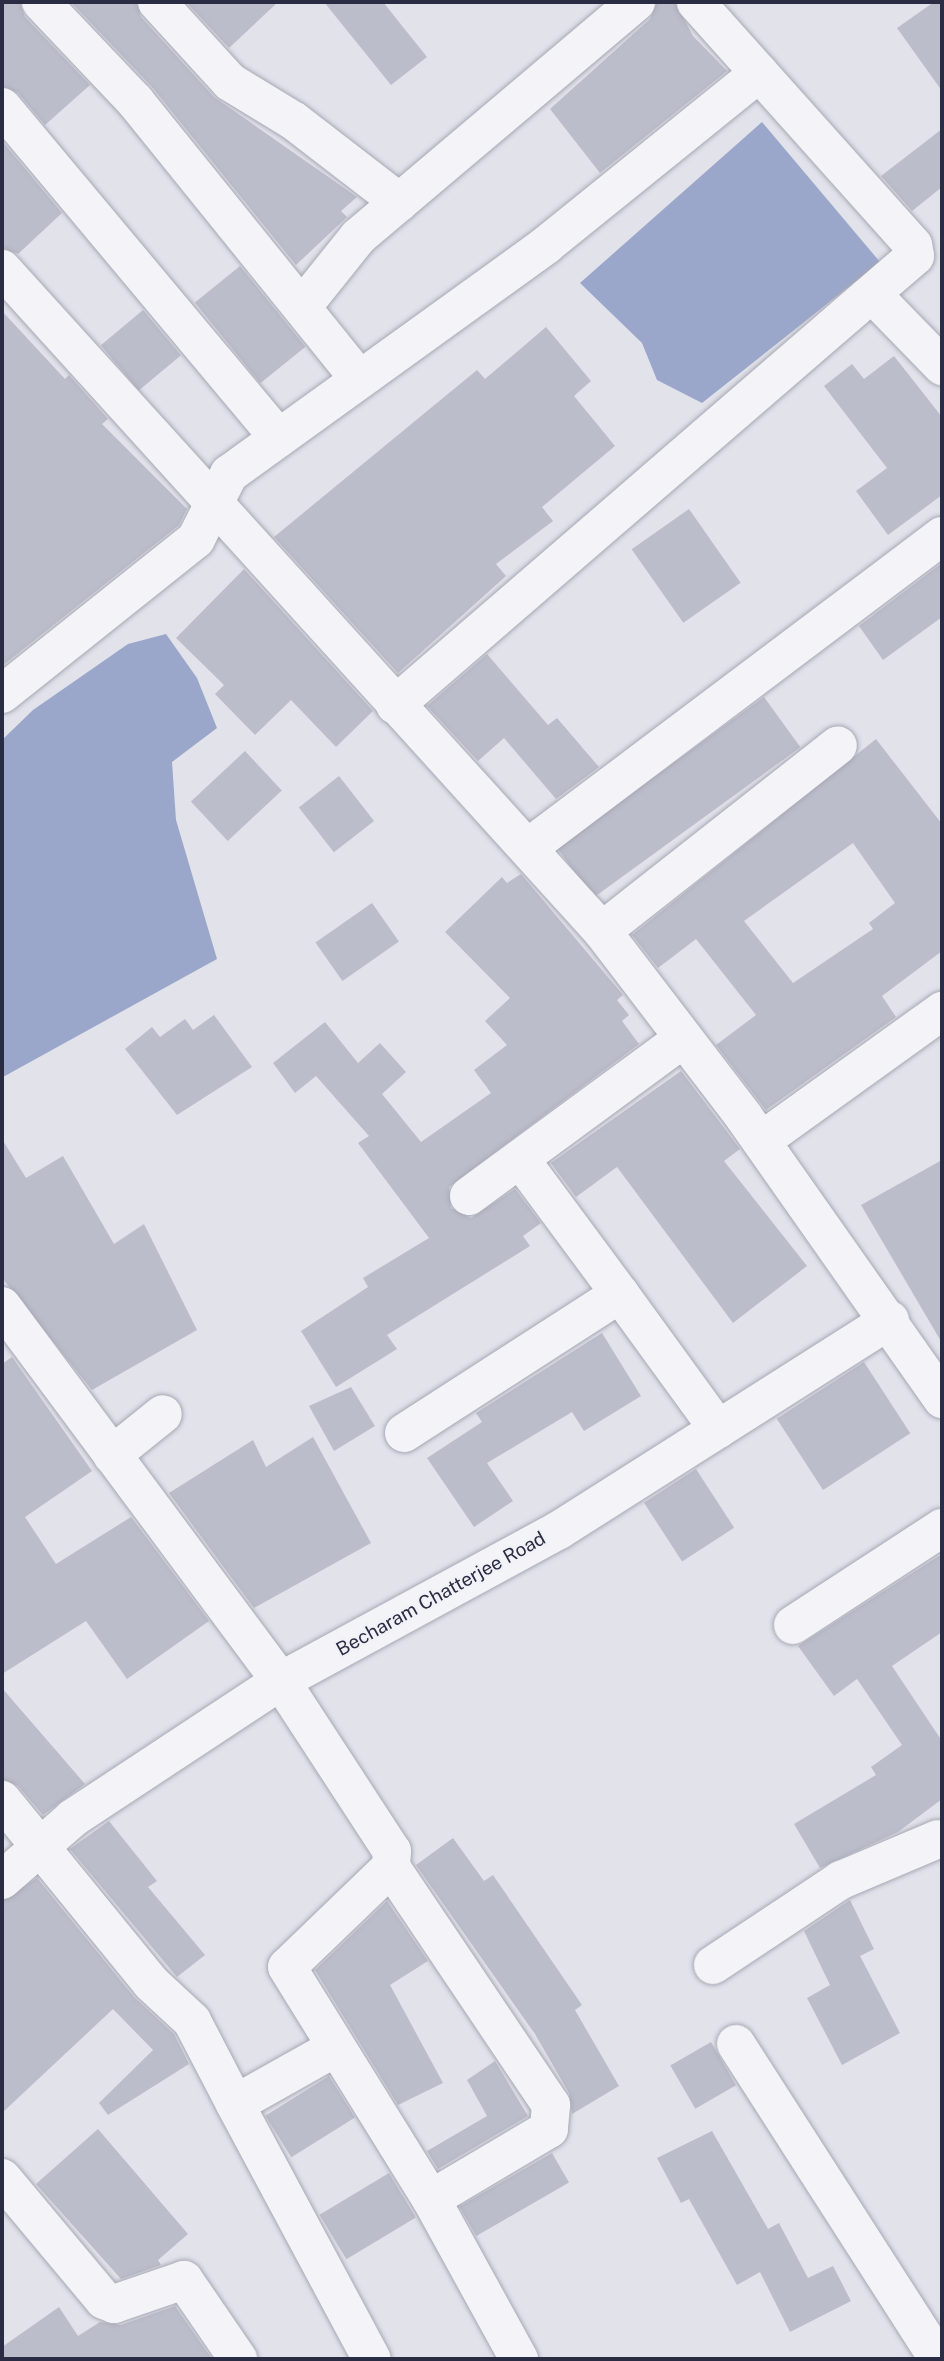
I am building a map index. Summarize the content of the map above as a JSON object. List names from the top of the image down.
{
  "streets": {
    "street": ["Becharam Chatterjee Road"]
  }
}
